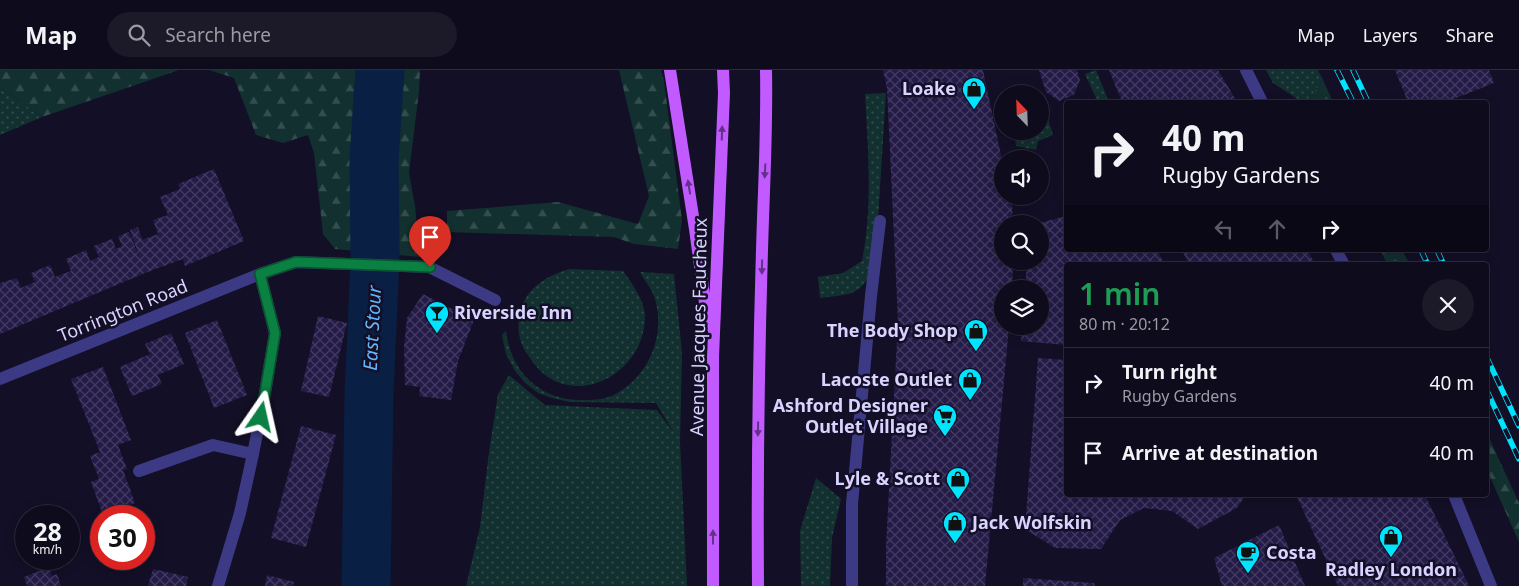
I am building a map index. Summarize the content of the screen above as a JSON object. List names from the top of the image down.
{
  "streets": {
    "main road": ["Avenue Jacques Faucheux"],
    "street": ["Torrington Road"]
  },
  "water": ["East Stour"],
  "places": {
    "shop": [
      "Loake",
      "The Body Shop",
      "Lacoste Outlet",
      "Lyle & Scott",
      "Jack Wolfskin",
      "Radley London"
    ],
    "bar": ["Riverside Inn"],
    "supermarket": ["Ashford Designer Outlet Village"],
    "cafe": ["Costa"]
  },
  "north": "top left",
  "page": {
    "header": "Map",
    "search": "Search here",
    "nav": ["Map", "Layers", "Share"],
    "turn": ["40 m", "Rugby Gardens"],
    "heading": ["1 min", "80 m · 20:12"],
    "list": [
      {
        "name": "Turn right",
        "note": "Rugby Gardens",
        "value": "40 m"
      },
      {
        "name": "Arrive at destination",
        "value": "40 m"
      }
    ],
    "speed": "28 km/h",
    "limit": "30"
  }
}
